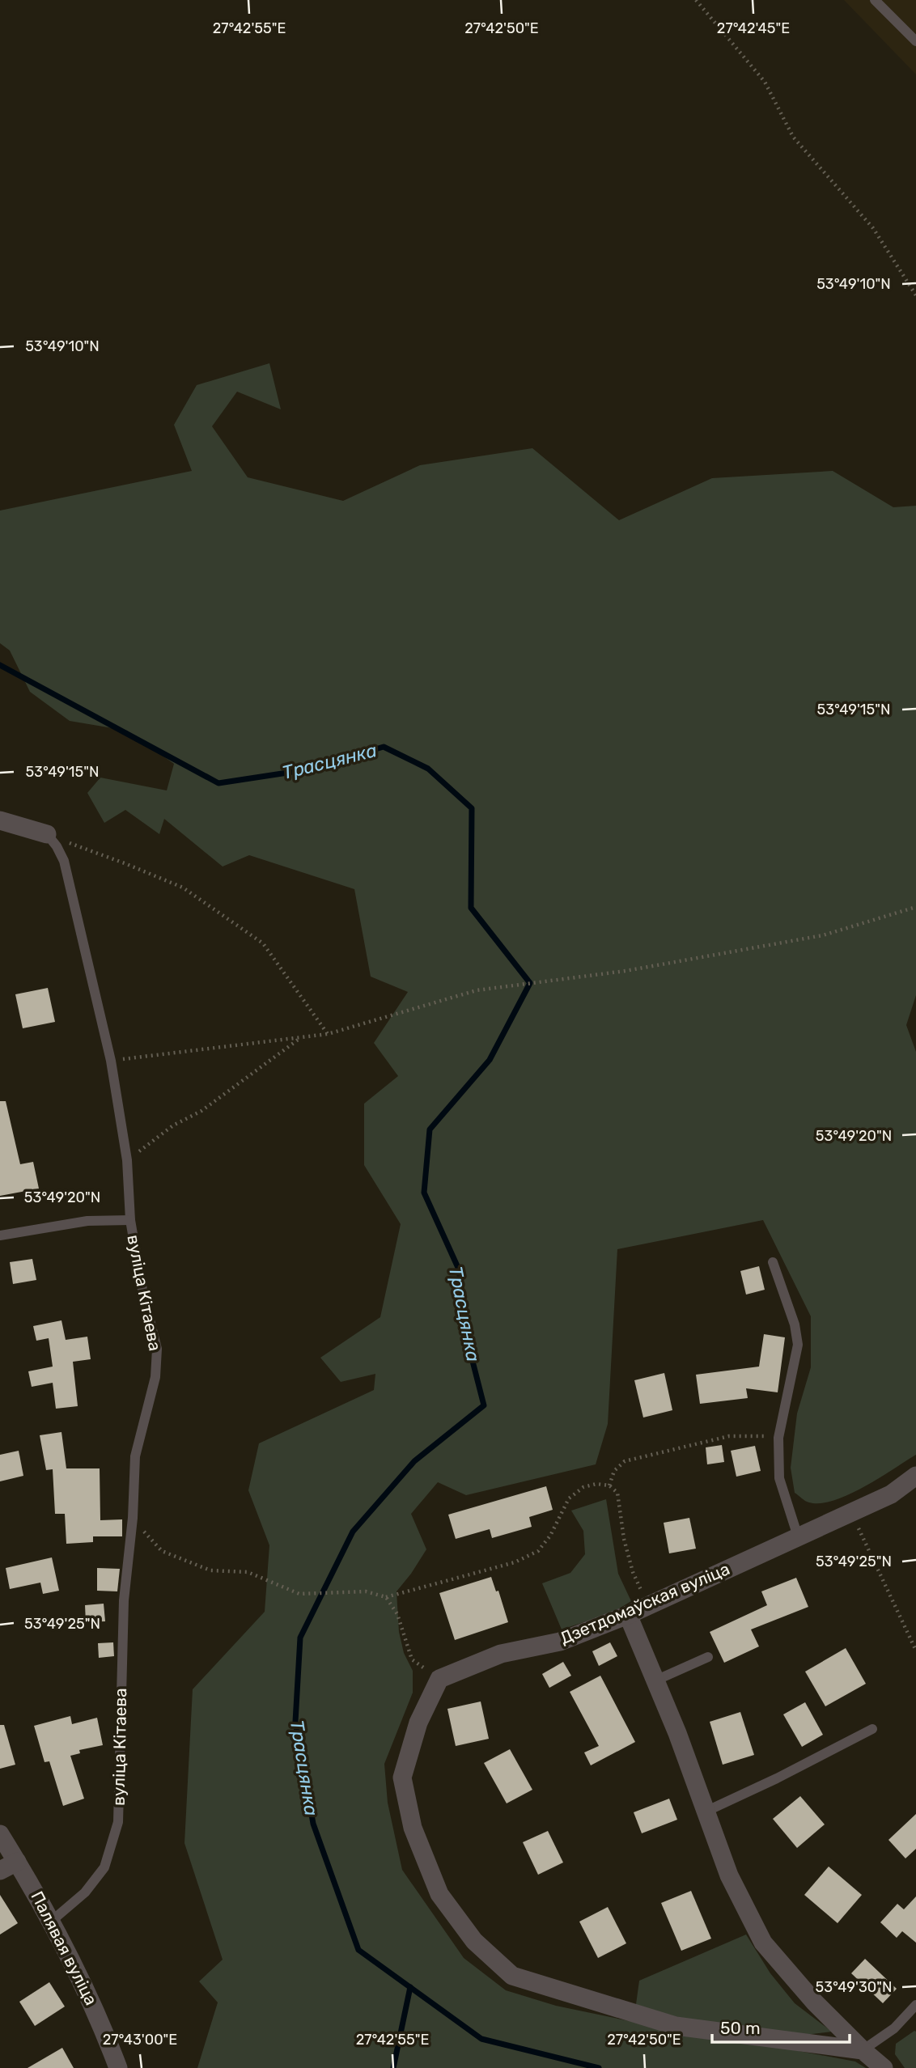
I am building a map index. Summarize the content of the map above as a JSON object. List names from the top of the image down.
{
  "streets": {
    "street": ["Дзетдомаўская вуліца", "Палявая вуліца"],
    "lane": ["вуліца Кітаева"]
  },
  "crossings": [
    ["вуліца Кітаева", "Палявая вуліца"]
  ],
  "water": ["Трасцянка"],
  "scale_bar": "50 m",
  "coordinates": [
    "27°42'55\"E",
    "27°42'50\"E",
    "27°42'45\"E",
    "53°49'10\"N",
    "53°49'15\"N",
    "53°49'20\"N",
    "53°49'25\"N",
    "53°49'30\"N",
    "27°43'00\"E"
  ]
}
